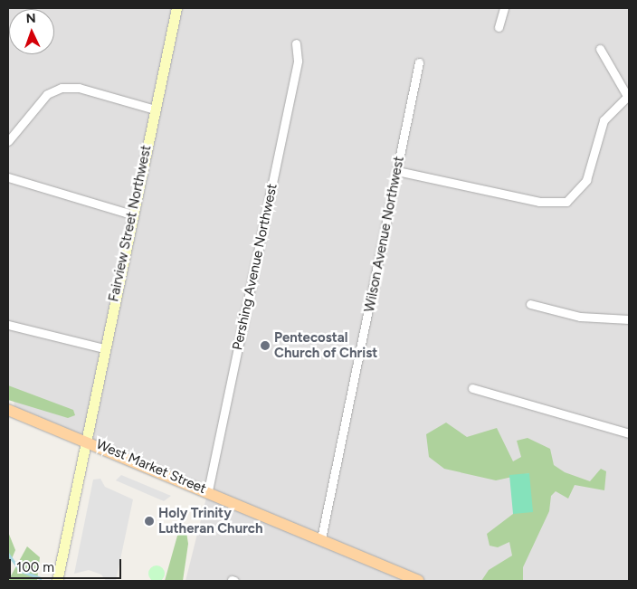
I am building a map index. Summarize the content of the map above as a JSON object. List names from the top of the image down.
{
  "streets": {
    "main road": ["West Market Street"],
    "street": ["Fairview Street Northwest", "Wilson Avenue Northwest", "Pershing Avenue Northwest"]
  },
  "crossings": [
    ["Fairview Street Northwest", "West Market Street"],
    ["Wilson Avenue Northwest", "West Market Street"],
    ["Pershing Avenue Northwest", "West Market Street"]
  ],
  "places": ["Pentecostal Church of Christ", "Holy Trinity Lutheran Church"],
  "scale_bar": "100 m",
  "north": "top"
}
